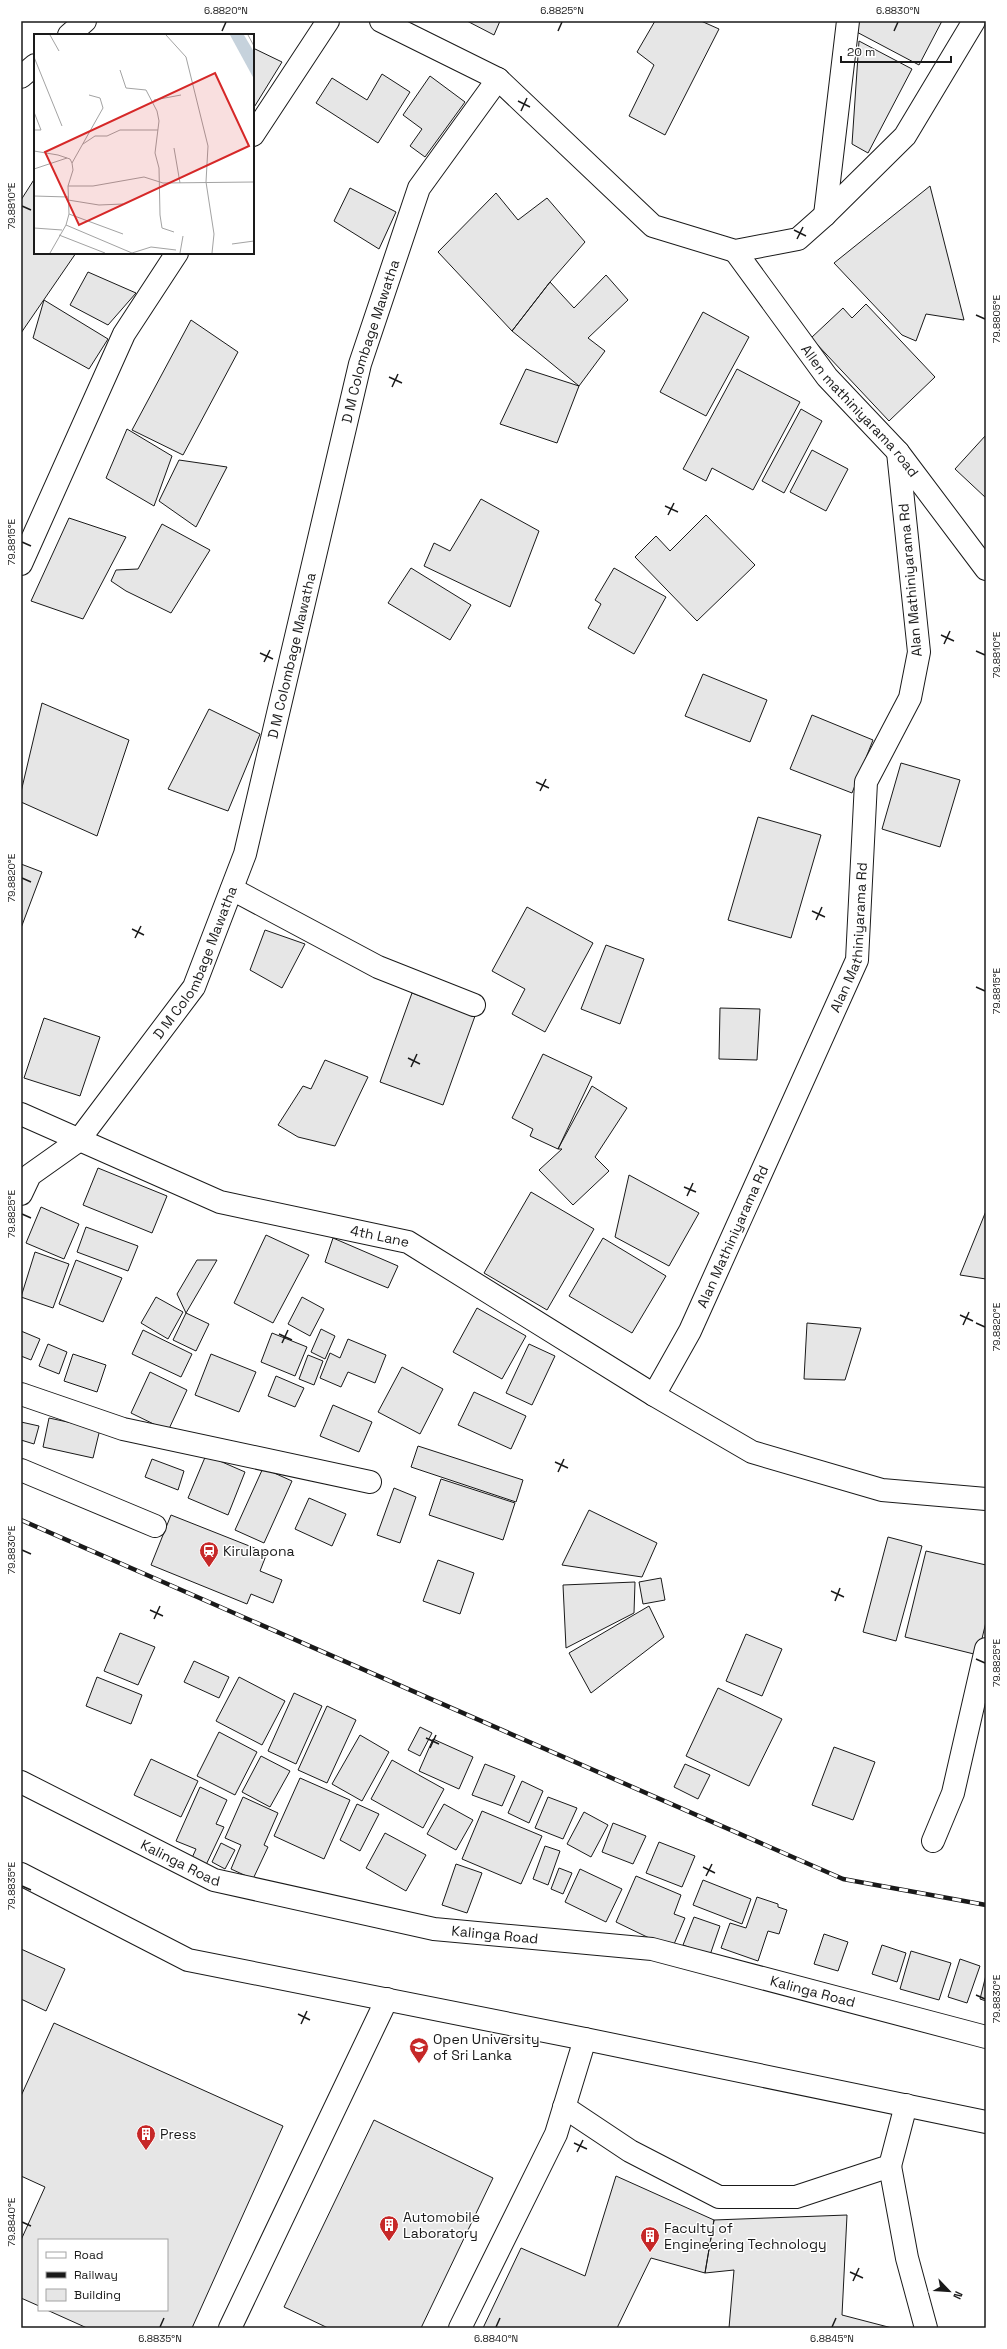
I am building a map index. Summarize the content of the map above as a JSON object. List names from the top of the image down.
{
  "streets": {
    "street": [
      "D M Colombage Mawatha",
      "Allen mathiniyarama road",
      "Alan Mathiniyarama Rd",
      "4th Lane",
      "Kalinga Road"
    ]
  },
  "crossings": [
    ["D M Colombage Mawatha", "4th Lane"],
    ["Allen mathiniyarama road", "Alan Mathiniyarama Rd"],
    ["Alan Mathiniyarama Rd", "4th Lane"]
  ],
  "places": {
    "station": ["Kirulapona"],
    "school or university": ["Open University of Sri Lanka"],
    "building": ["Press", "Automobile Laboratory", "Faculty of Engineering Technology"]
  },
  "legend": ["Road", "Railway", "Building"],
  "scale_bar": "20 m",
  "north": "bottom right",
  "coordinates": [
    "6.8820°N",
    "6.8825°N",
    "6.8830°N",
    "79.8810°E",
    "79.8805°E",
    "79.8815°E",
    "79.8820°E",
    "79.8825°E",
    "79.8830°E",
    "79.8835°E",
    "79.8840°E",
    "6.8835°N",
    "6.8840°N",
    "6.8845°N"
  ]
}
